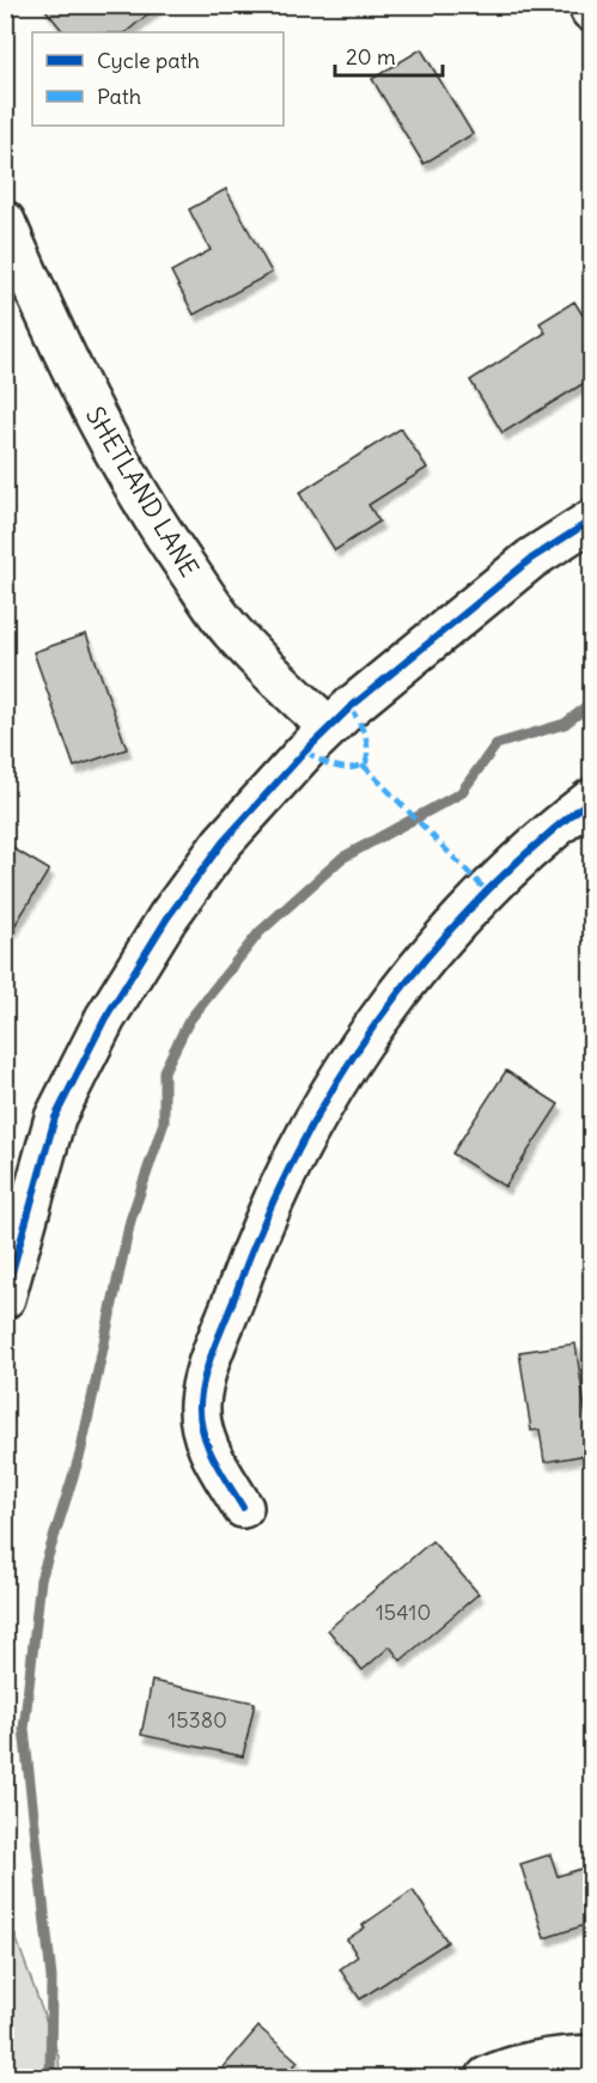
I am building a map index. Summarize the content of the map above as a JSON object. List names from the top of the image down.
{
  "streets": {
    "street": ["SHETLAND LANE"]
  },
  "house_numbers": ["15410", "15380"],
  "legend": ["Cycle path", "Path"],
  "scale_bar": "20 m"
}
